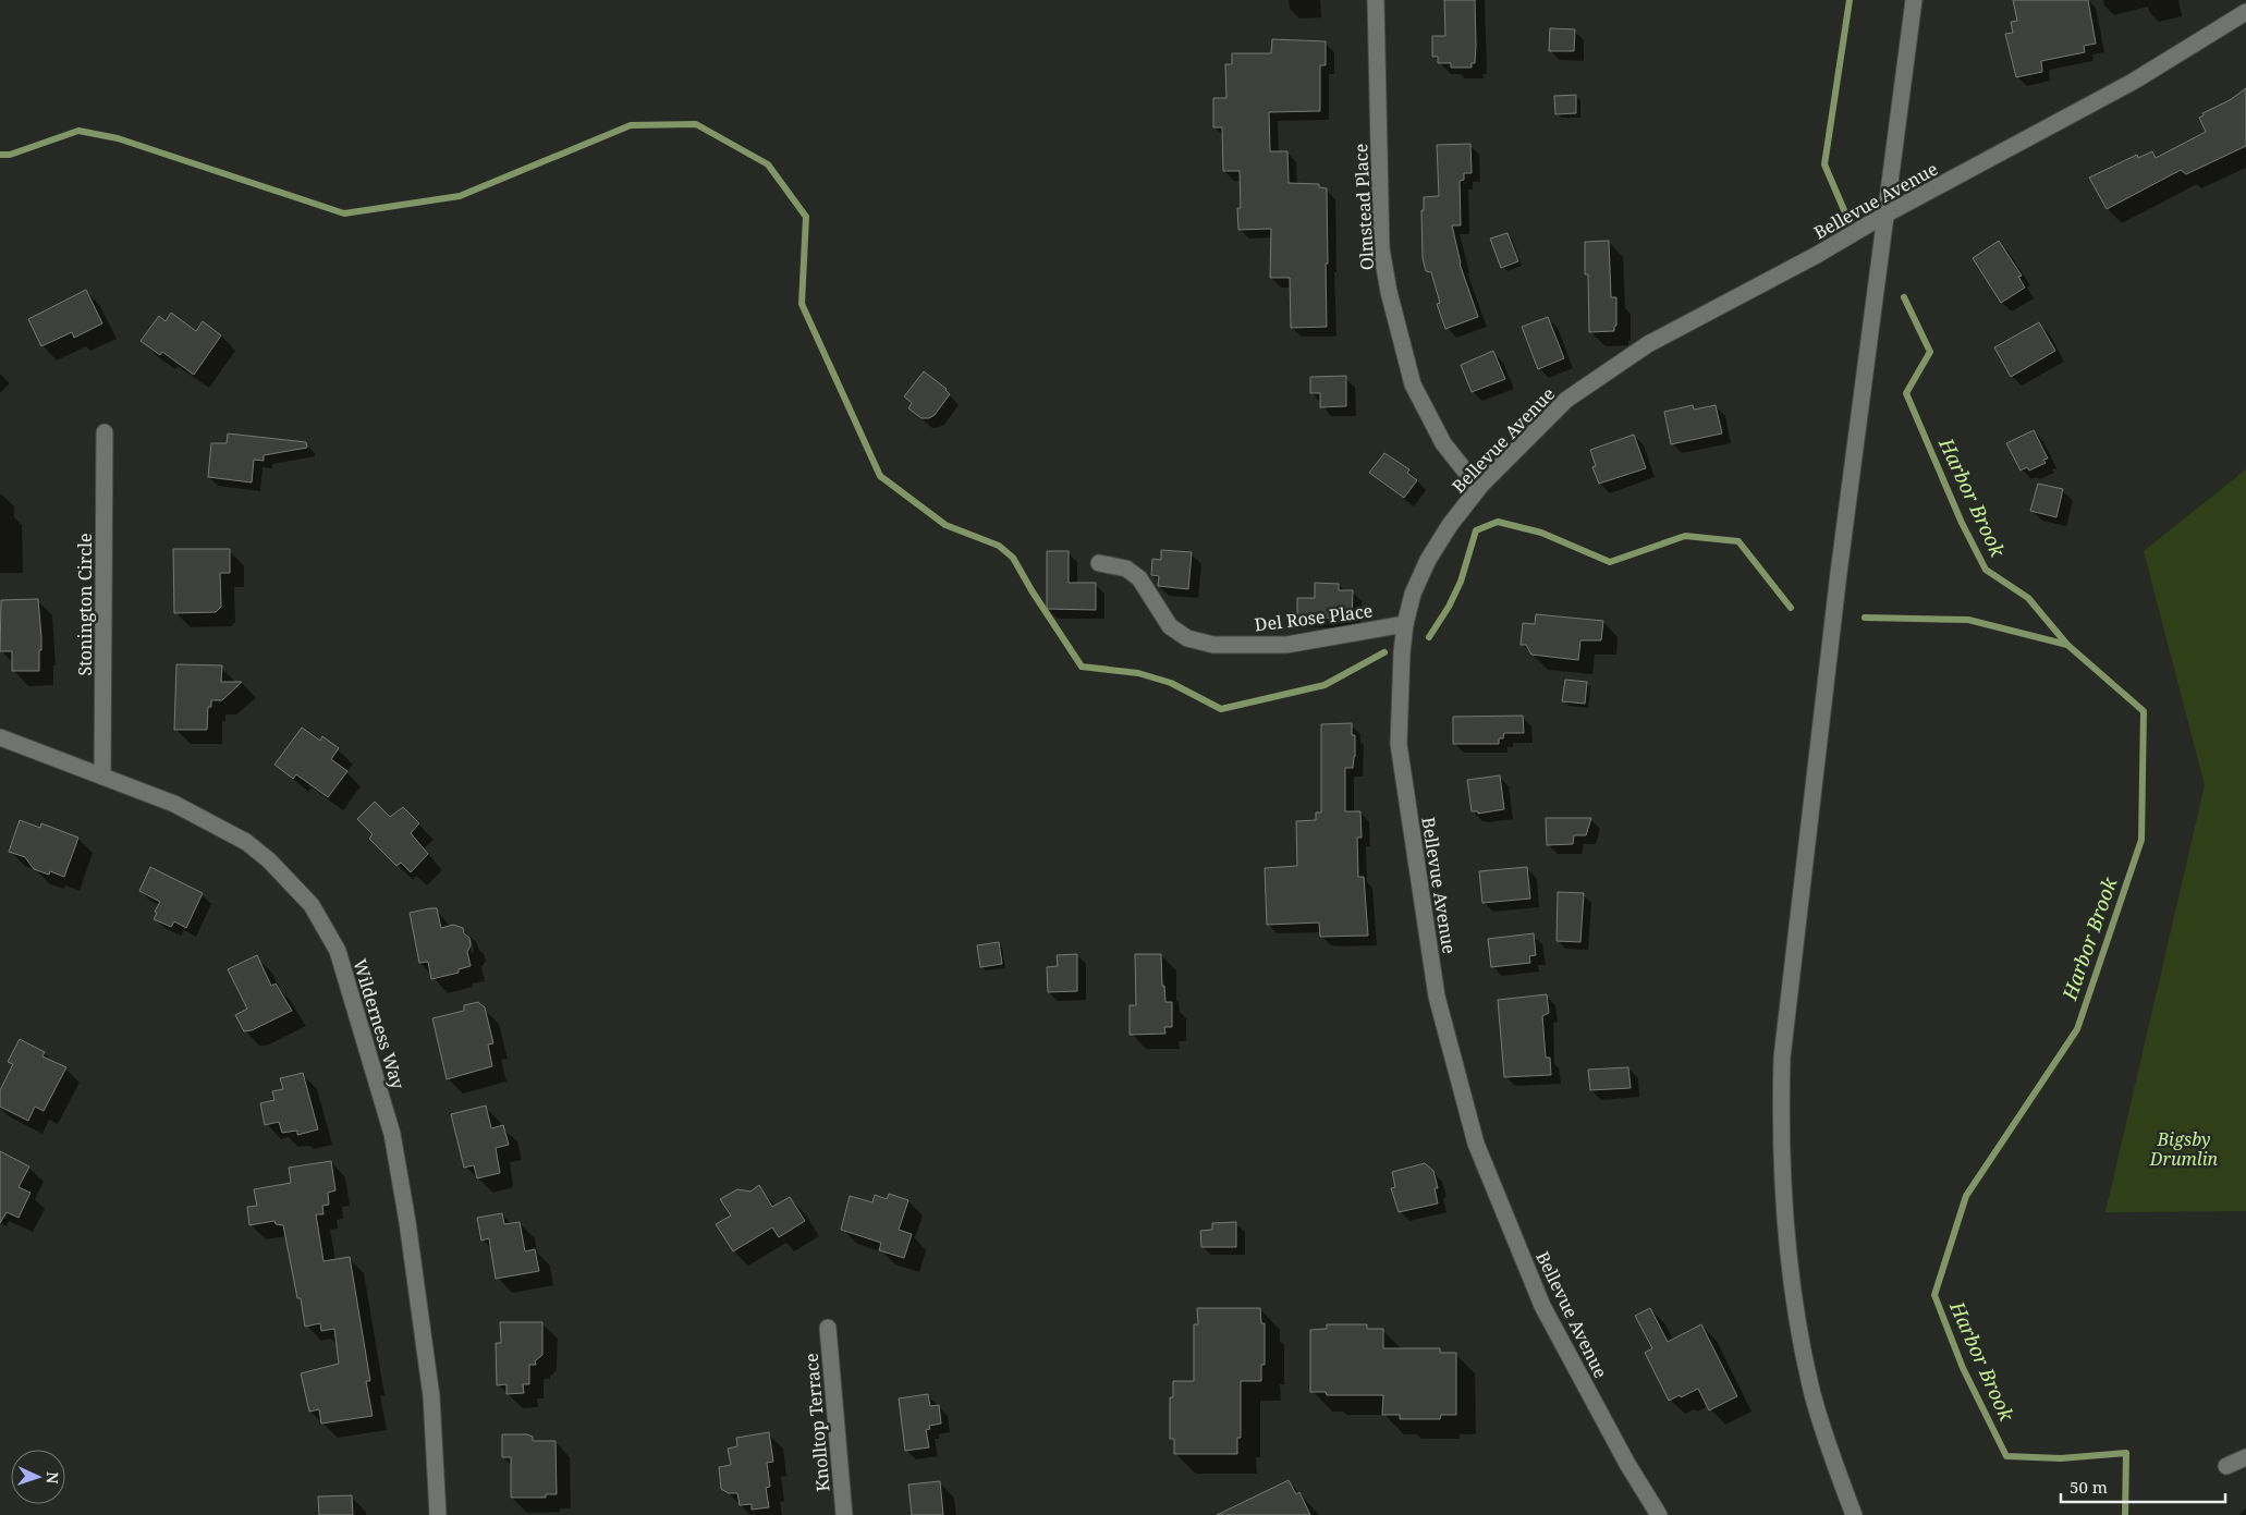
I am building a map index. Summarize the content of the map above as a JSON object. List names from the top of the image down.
{
  "streets": {
    "street": [
      "Bellevue Avenue",
      "Olmstead Place",
      "Stonington Circle",
      "Del Rose Place",
      "Wilderness Way",
      "Knolltop Terrace"
    ]
  },
  "crossings": [
    ["Bellevue Avenue", "Olmstead Place"],
    ["Bellevue Avenue", "Del Rose Place"],
    ["Stonington Circle", "Wilderness Way"]
  ],
  "water": ["Harbor Brook"],
  "parks": ["Bigsby Drumlin"],
  "scale_bar": "50 m",
  "north": "right"
}
